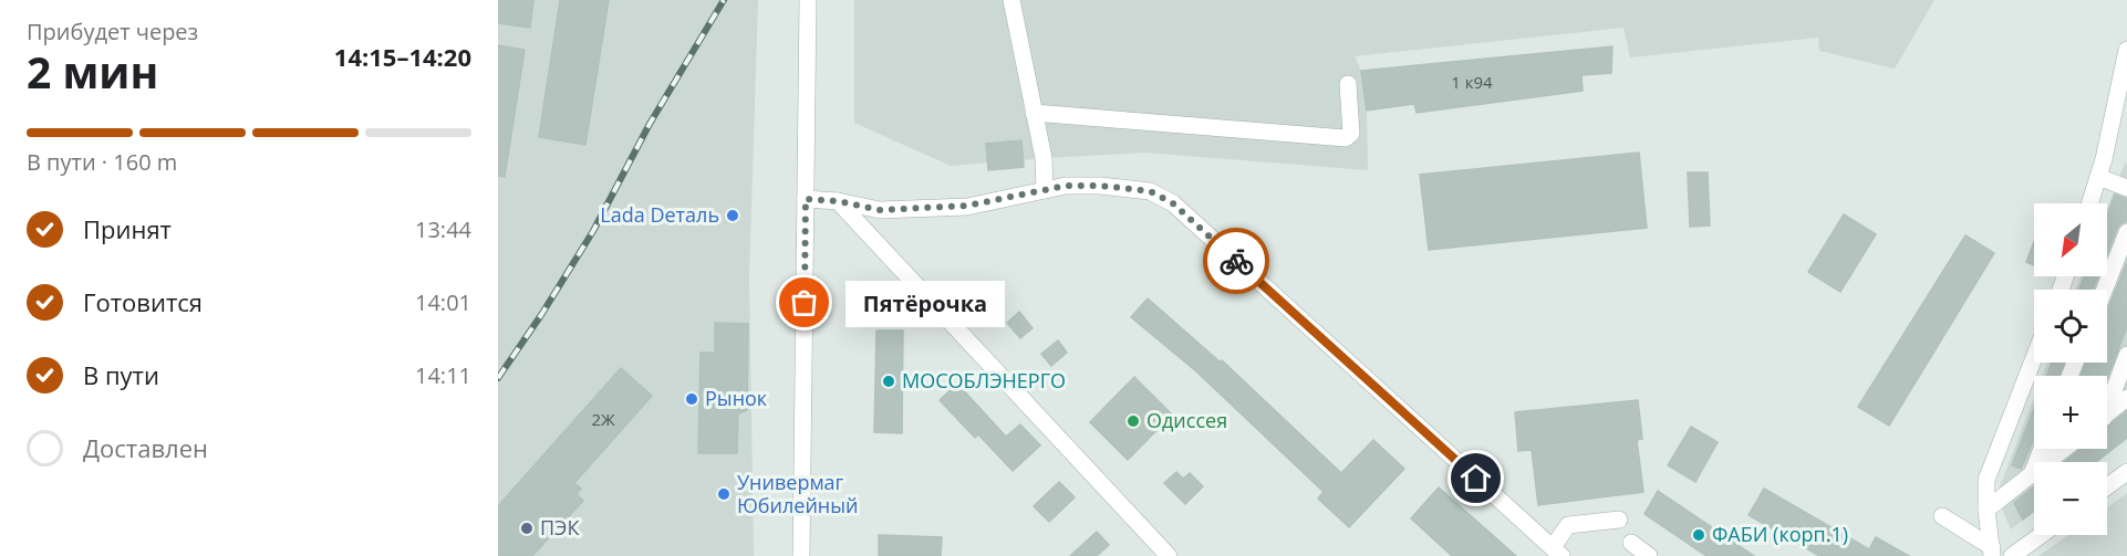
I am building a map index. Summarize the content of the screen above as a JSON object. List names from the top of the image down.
{
  "places": [
    "Lada Dеталь",
    "Пятёрочка",
    "МОСОБЛЭНЕРГО",
    "Рынок",
    "Одиссея",
    "Универмаг Юбилейный",
    "ПЭК",
    "ФАБИ (корп.1)"
  ],
  "house_numbers": ["1 к94", "2Ж"],
  "north": "bottom left",
  "page": {
    "heading": ["2 мин", "Прибудет через", "14:15–14:20"],
    "bar": "В пути · 160 m",
    "list": [
      ["Принят", "13:44"],
      ["Готовится", "14:01"],
      ["В пути", "14:11"],
      "Доставлен"
    ],
    "map_buttons": ["+", "−"],
    "bubble": "Пятёрочка"
  }
}
